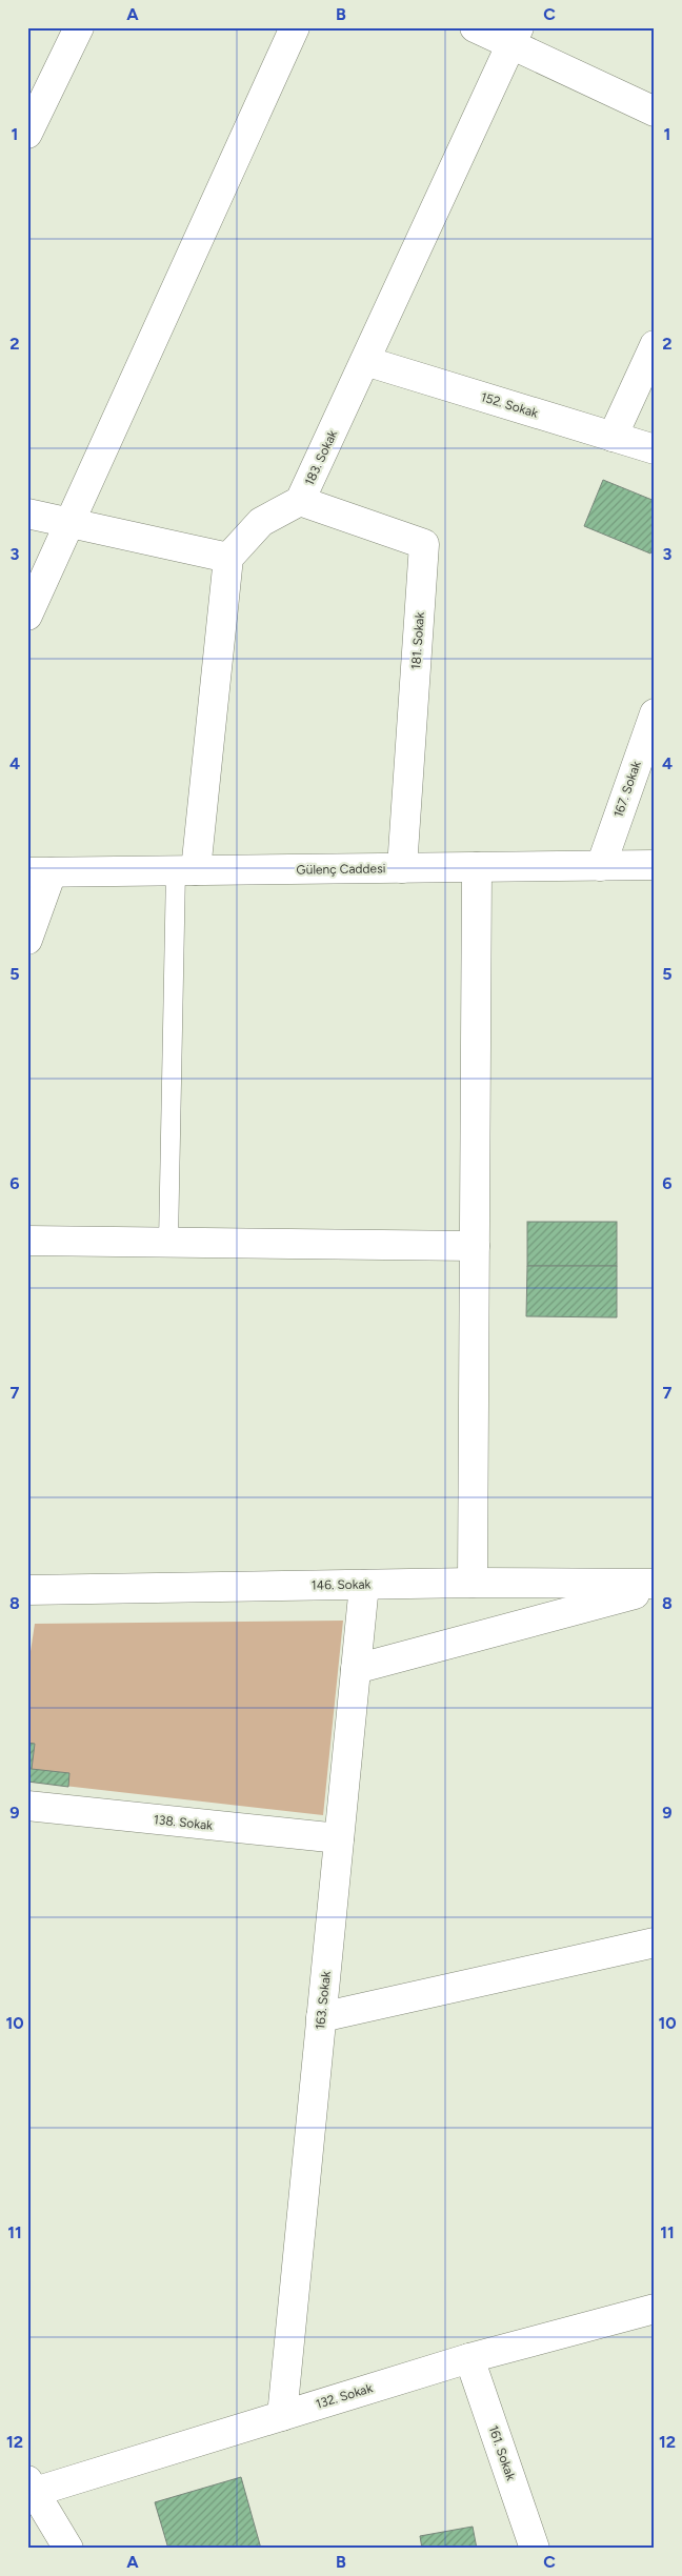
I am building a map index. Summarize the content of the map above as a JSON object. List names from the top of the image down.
{
  "streets": {
    "street": [
      "152. Sokak",
      "183. Sokak",
      "181. Sokak",
      "167. Sokak",
      "Gülenç Caddesi",
      "146. Sokak",
      "138. Sokak",
      "163. Sokak",
      "132. Sokak",
      "161. Sokak"
    ]
  },
  "crossings": [
    ["152. Sokak", "183. Sokak"],
    ["183. Sokak", "181. Sokak"],
    ["181. Sokak", "Gülenç Caddesi"],
    ["167. Sokak", "Gülenç Caddesi"],
    ["146. Sokak", "163. Sokak"],
    ["138. Sokak", "163. Sokak"],
    ["163. Sokak", "132. Sokak"],
    ["132. Sokak", "161. Sokak"]
  ],
  "grid": {
    "columns": ["A", "B", "C"],
    "rows": [
      "1",
      "2",
      "3",
      "4",
      "5",
      "6",
      "7",
      "8",
      "9",
      "10",
      "11",
      "12"
    ]
  }
}
